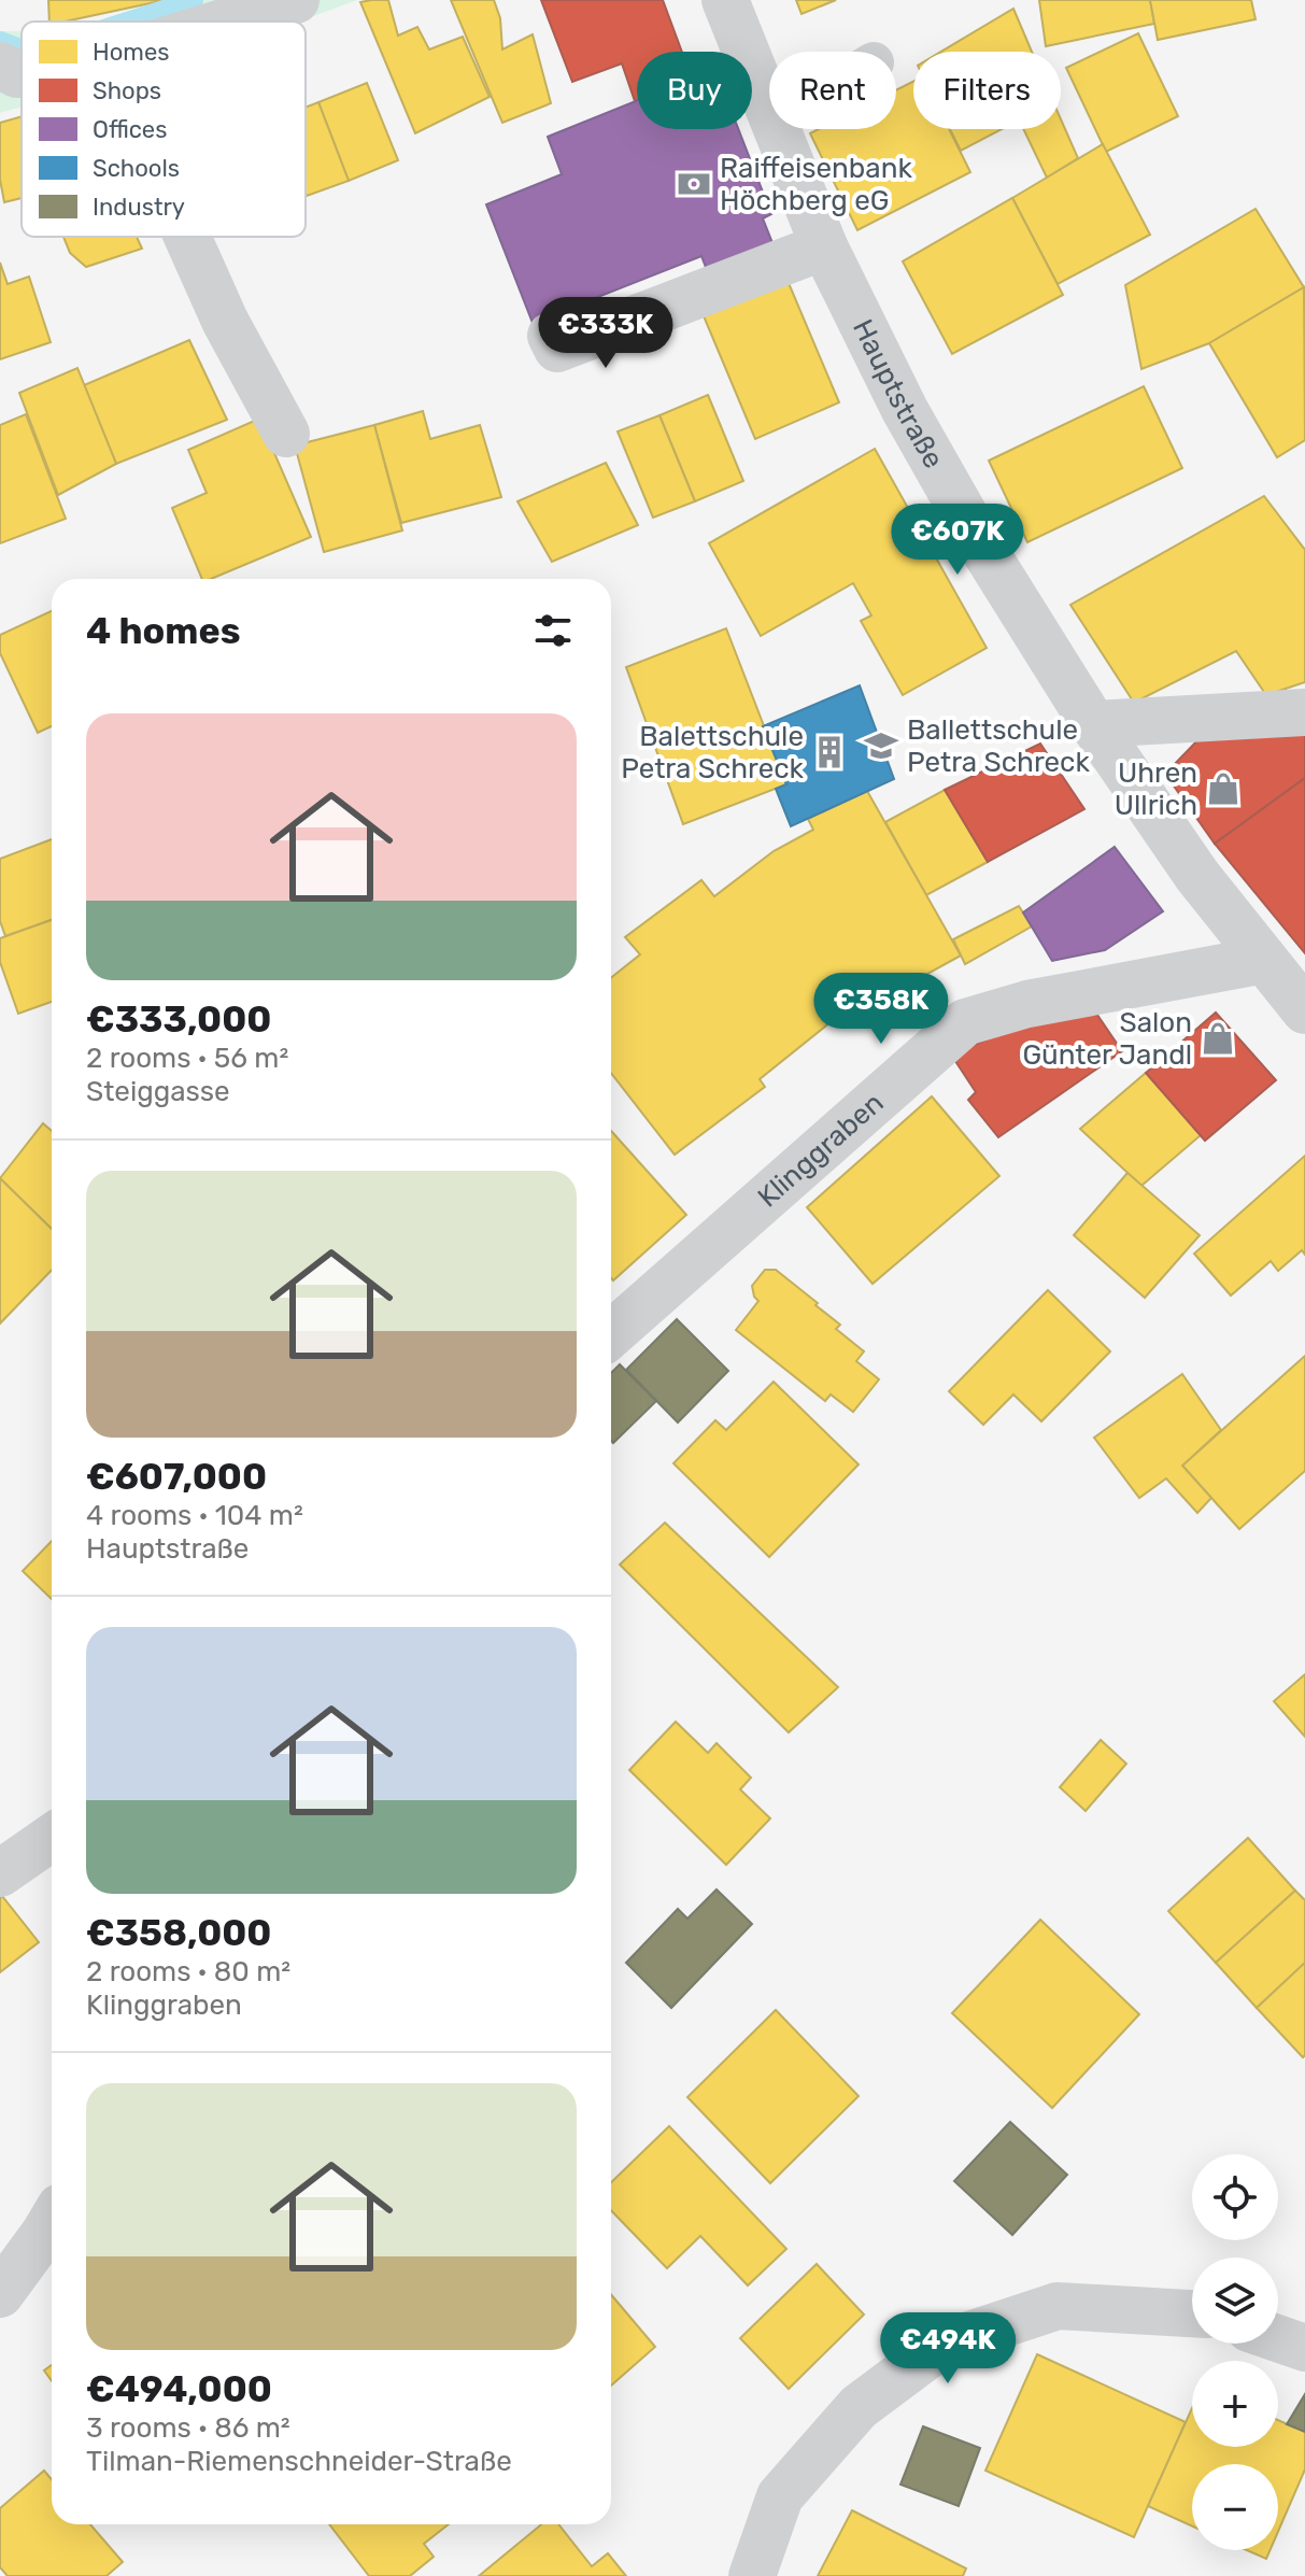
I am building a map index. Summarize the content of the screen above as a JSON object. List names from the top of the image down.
{
  "streets": {
    "street": ["Hauptstraße", "Klinggraben"]
  },
  "crossings": [
    ["Hauptstraße", "Klinggraben"]
  ],
  "places": {
    "bank": ["Raiffeisenbank Höchberg eG"],
    "school or university": ["Ballettschule Petra Schreck"],
    "building": ["Balettschule Petra Schreck"],
    "shop": ["Uhren Ullrich", "Salon Günter Jandl"]
  },
  "legend": [
    "Homes",
    "Shops",
    "Offices",
    "Schools",
    "Industry"
  ],
  "page": {
    "chip": ["Buy", "Rent", "Filters"],
    "price": [
      "€333K",
      "€607K",
      "€358K",
      "€494K"
    ],
    "heading": "4 homes",
    "list": [
      {
        "name": "€333,000",
        "note": "2 rooms · 56 m² · Steiggasse"
      },
      {
        "name": "€607,000",
        "note": "4 rooms · 104 m² · Hauptstraße"
      },
      {
        "name": "€358,000",
        "note": "2 rooms · 80 m² · Klinggraben"
      },
      {
        "name": "€494,000",
        "note": "3 rooms · 86 m² · Tilman-Riemenschneider-Straße"
      }
    ],
    "map_buttons": ["+", "−"]
  }
}
